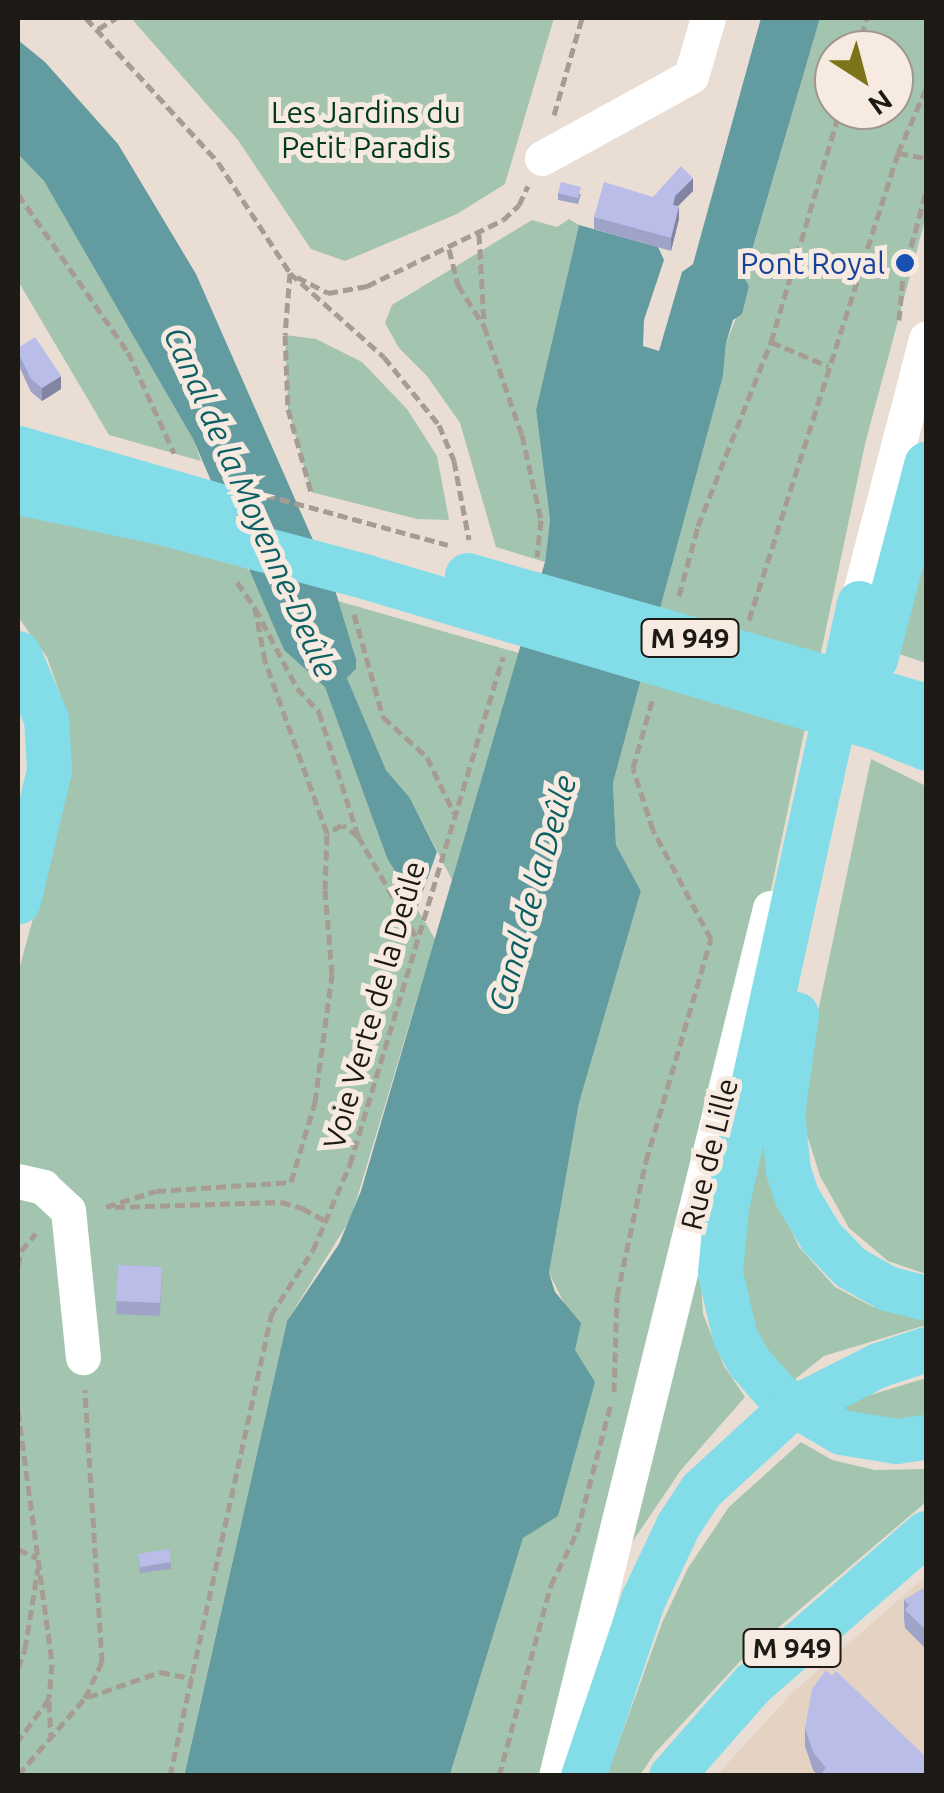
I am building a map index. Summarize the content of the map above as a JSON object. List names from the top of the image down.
{
  "streets": {
    "main road": ["M 949"],
    "street": ["Rue de Lille"],
    "path": ["Voie Verte de la Deûle"]
  },
  "water": ["Canal de la Moyenne-Deûle", "Canal de la Deûle"],
  "parks": ["Les Jardins du Petit Paradis"],
  "places": ["Pont Royal"],
  "north": "bottom right"
}
